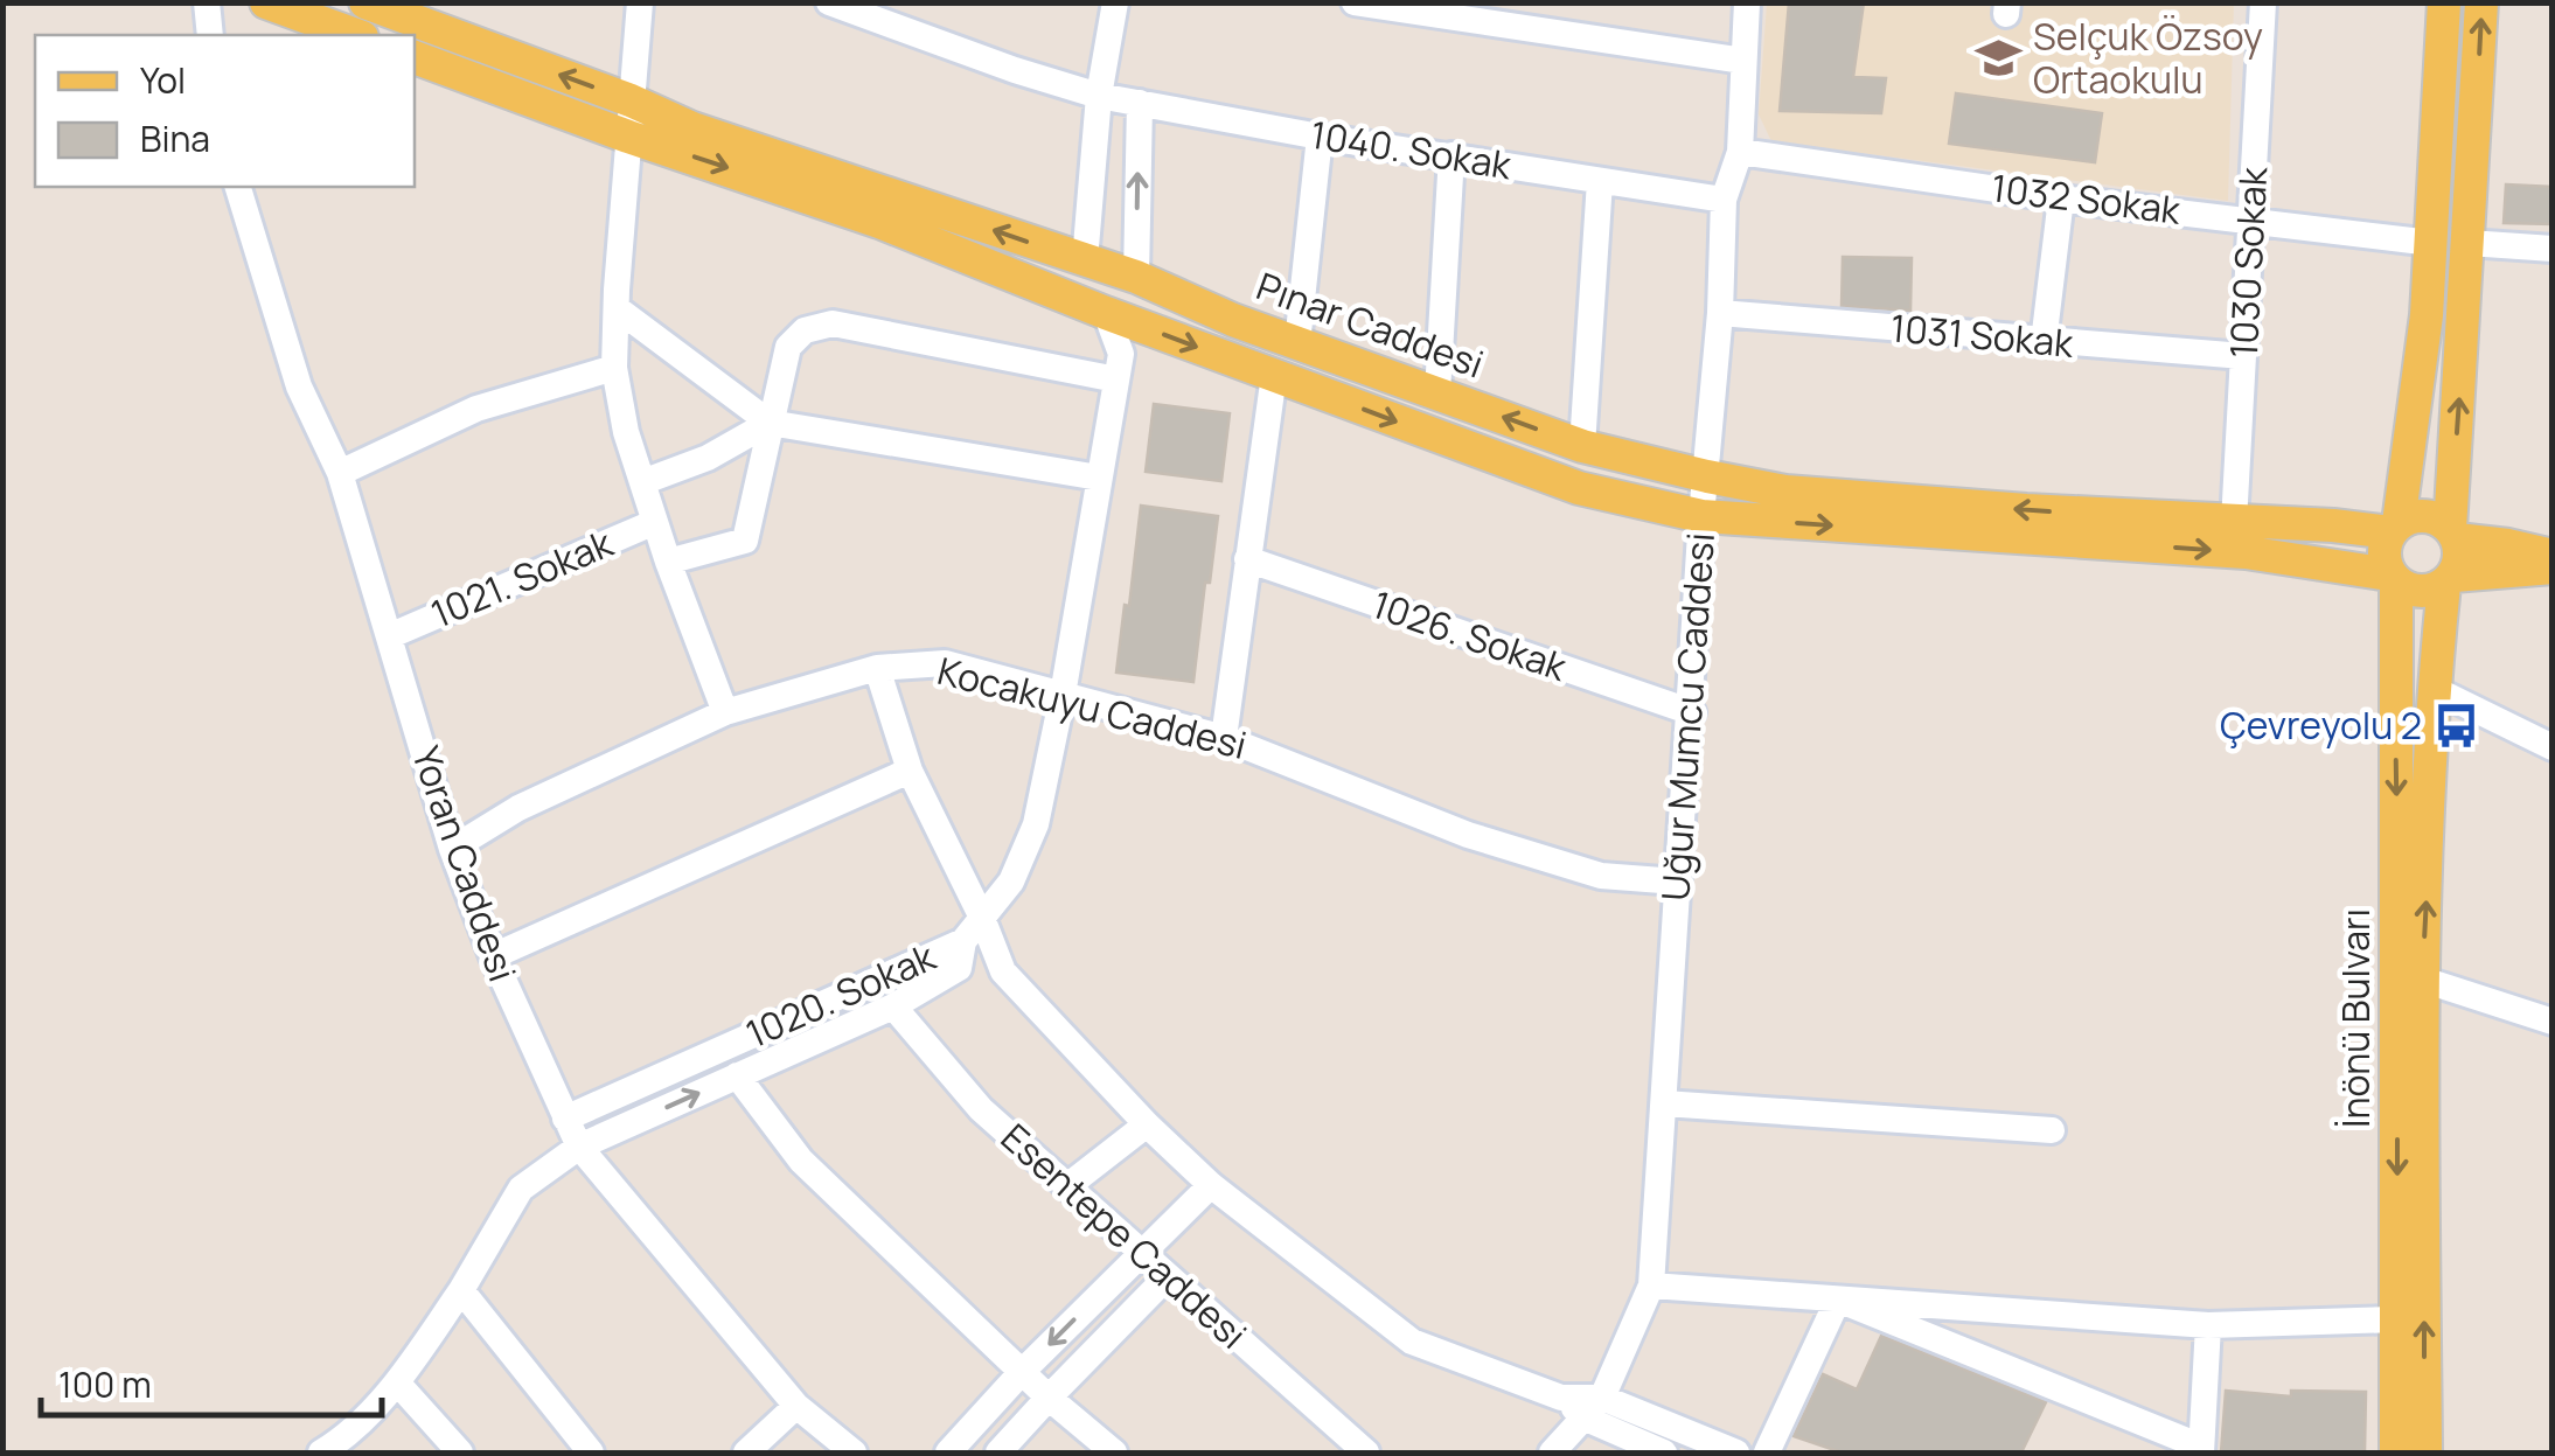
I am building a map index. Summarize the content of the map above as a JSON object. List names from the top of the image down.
{
  "streets": {
    "main road": ["Pınar Caddesi", "İnönü Bulvarı"],
    "street": [
      "1040. Sokak",
      "1032 Sokak",
      "1030 Sokak",
      "1031 Sokak",
      "1021. Sokak",
      "1026. Sokak",
      "Kocakuyu Caddesi",
      "Uğur Mumcu Caddesi",
      "Yoran Caddesi",
      "1020. Sokak",
      "Esentepe Caddesi"
    ]
  },
  "crossings": [
    ["1040. Sokak", "Uğur Mumcu Caddesi"],
    ["1032 Sokak", "1030 Sokak"],
    ["1032 Sokak", "Uğur Mumcu Caddesi"],
    ["1030 Sokak", "Pınar Caddesi"],
    ["1030 Sokak", "1031 Sokak"],
    ["Pınar Caddesi", "Uğur Mumcu Caddesi"],
    ["Pınar Caddesi", "İnönü Bulvarı"],
    ["1031 Sokak", "Uğur Mumcu Caddesi"],
    ["1021. Sokak", "Yoran Caddesi"],
    ["1026. Sokak", "Uğur Mumcu Caddesi"],
    ["Kocakuyu Caddesi", "Uğur Mumcu Caddesi"],
    ["Kocakuyu Caddesi", "Yoran Caddesi"],
    ["Yoran Caddesi", "1020. Sokak"],
    ["1020. Sokak", "Esentepe Caddesi"]
  ],
  "places": {
    "school or university": ["Selçuk Özsoy Ortaokulu"],
    "bus stop": ["Çevreyolu 2"]
  },
  "legend": ["Yol", "Bina"],
  "scale_bar": "100 m"
}
